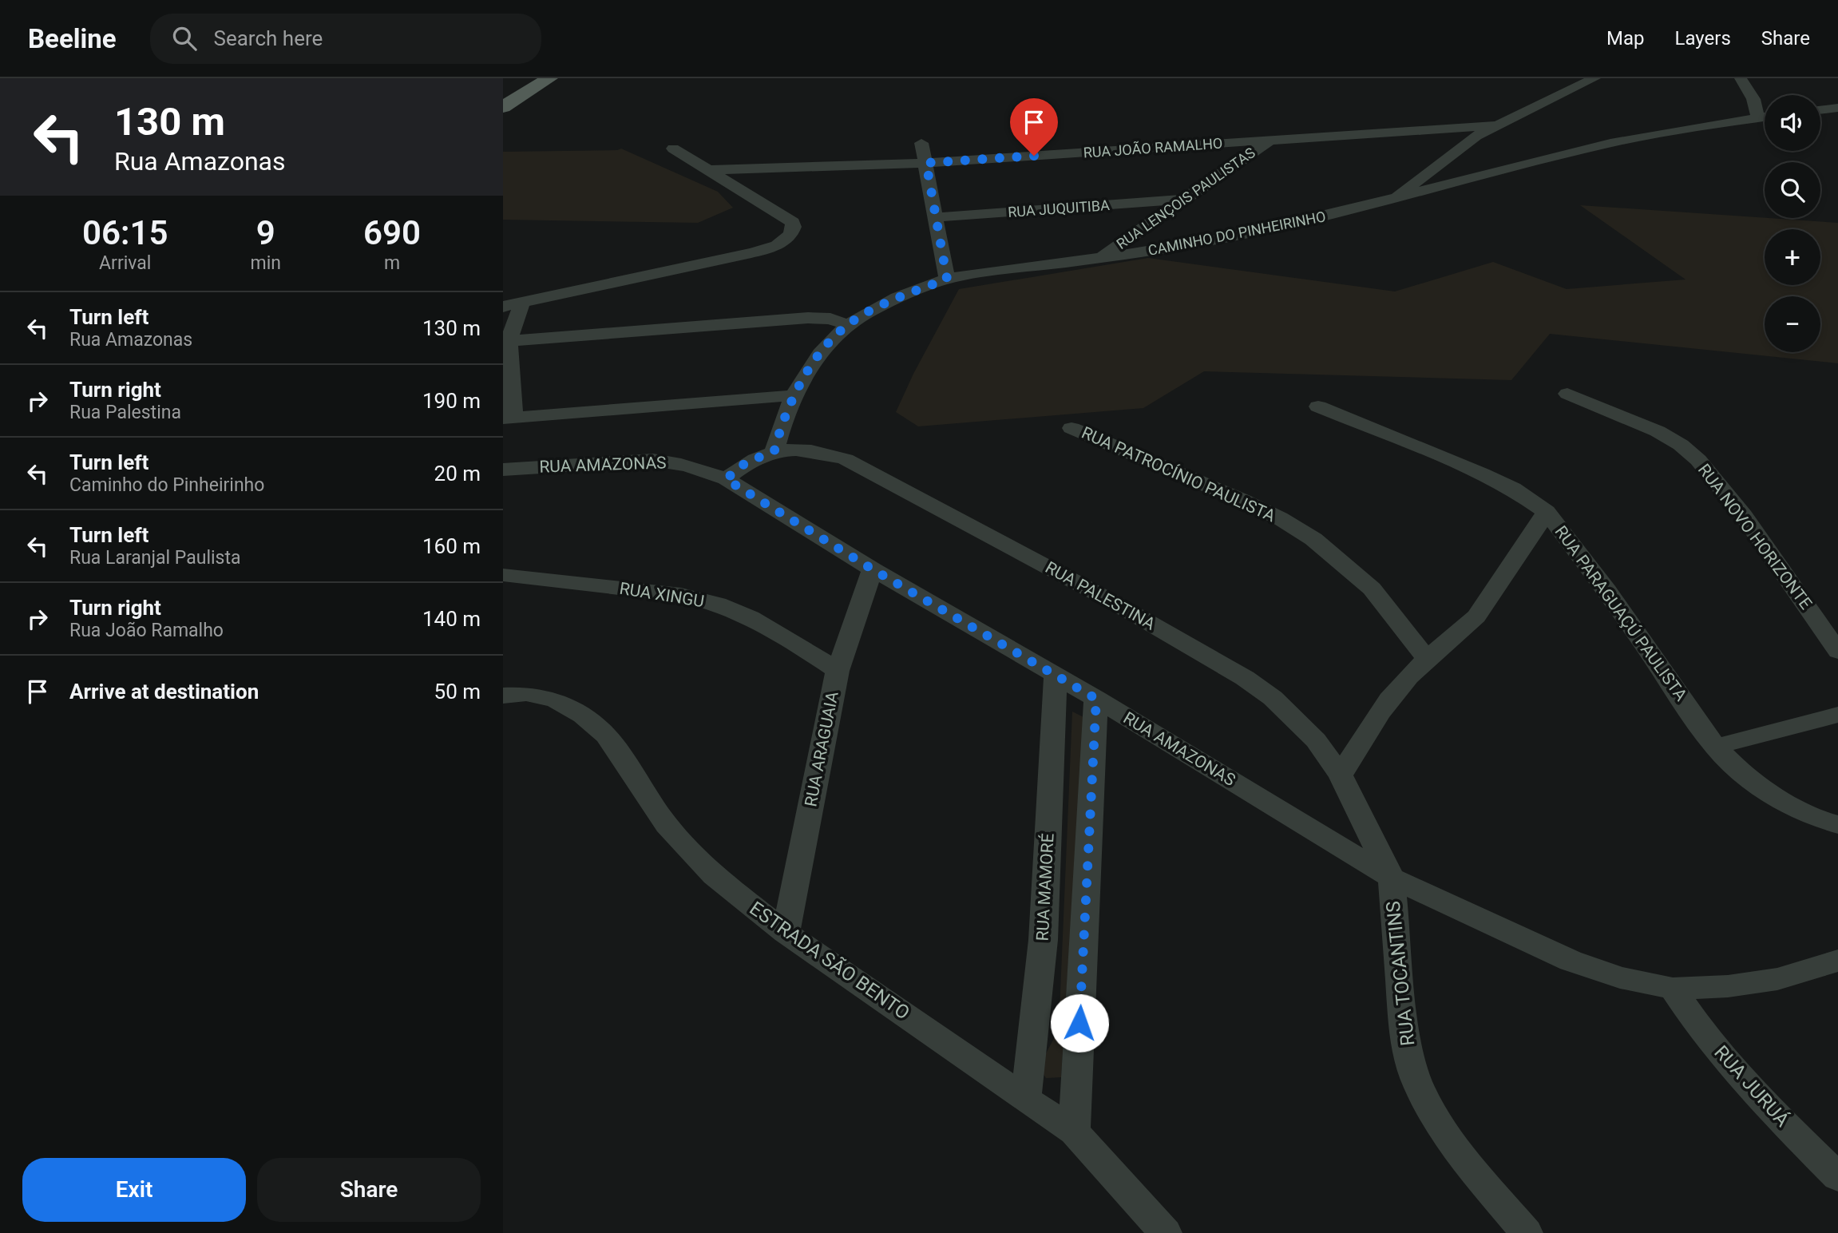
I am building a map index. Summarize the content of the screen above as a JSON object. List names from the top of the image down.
{
  "streets": {
    "street": [
      "RUA JOÃO RAMALHO",
      "RUA LENÇOIS PAULISTAS",
      "RUA JUQUITIBA",
      "CAMINHO DO PINHEIRINHO",
      "RUA AMAZONAS",
      "RUA PATROCÍNIO PAULISTA",
      "RUA NOVO HORIZONTE",
      "RUA XINGU",
      "RUA PALESTINA",
      "RUA PARAGUAÇÚ PAULISTA",
      "RUA ARAGUAIA",
      "RUA MAMORÉ",
      "ESTRADA SÃO BENTO",
      "RUA TOCANTINS",
      "RUA JURUÁ"
    ]
  },
  "crossings": [
    ["RUA JOÃO RAMALHO", "RUA LENÇOIS PAULISTAS"],
    ["RUA LENÇOIS PAULISTAS", "RUA JUQUITIBA"],
    ["RUA LENÇOIS PAULISTAS", "CAMINHO DO PINHEIRINHO"],
    ["CAMINHO DO PINHEIRINHO", "RUA PALESTINA"],
    ["RUA AMAZONAS", "RUA PALESTINA"],
    ["RUA AMAZONAS", "RUA ARAGUAIA"],
    ["RUA AMAZONAS", "RUA MAMORÉ"],
    ["RUA AMAZONAS", "RUA TOCANTINS"],
    ["RUA AMAZONAS", "RUA JURUÁ"],
    ["RUA XINGU", "RUA ARAGUAIA"],
    ["RUA PALESTINA", "RUA TOCANTINS"],
    ["RUA ARAGUAIA", "ESTRADA SÃO BENTO"],
    ["RUA MAMORÉ", "ESTRADA SÃO BENTO"]
  ],
  "page": {
    "header": "Beeline",
    "search": "Search here",
    "nav": ["Map", "Layers", "Share"],
    "turn": ["130 m", "Rua Amazonas"],
    "map_buttons": ["+", "−"],
    "eta": [
      "06:15",
      "Arrival",
      "9",
      "min",
      "690",
      "m"
    ],
    "list": [
      {
        "name": "Turn left",
        "note": "Rua Amazonas",
        "value": "130 m"
      },
      {
        "name": "Turn right",
        "note": "Rua Palestina",
        "value": "190 m"
      },
      {
        "name": "Turn left",
        "note": "Caminho do Pinheirinho",
        "value": "20 m"
      },
      {
        "name": "Turn left",
        "note": "Rua Laranjal Paulista",
        "value": "160 m"
      },
      {
        "name": "Turn right",
        "note": "Rua João Ramalho",
        "value": "140 m"
      },
      {
        "name": "Arrive at destination",
        "value": "50 m"
      }
    ],
    "buttons": ["Exit", "Share"]
  }
}
